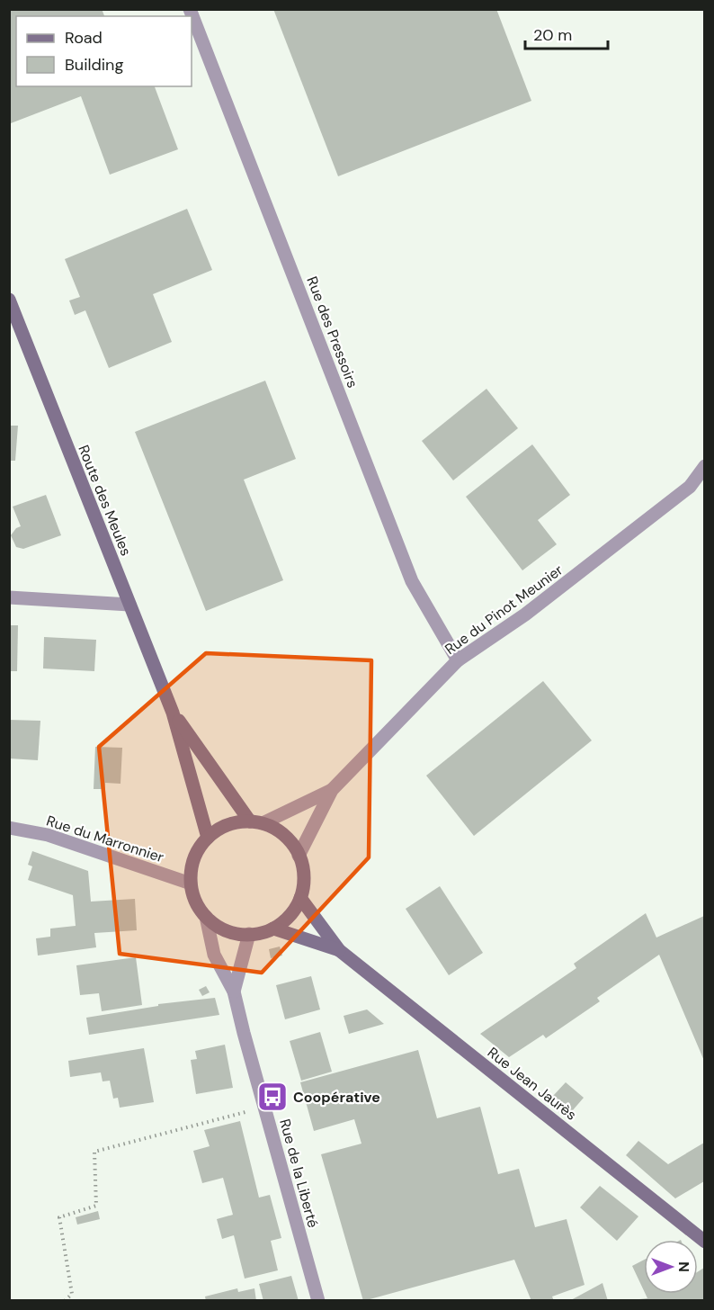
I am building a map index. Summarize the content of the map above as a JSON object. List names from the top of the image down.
{
  "streets": {
    "street": [
      "Rue des Pressoirs",
      "Route des Meules",
      "Rue du Pinot Meunier",
      "Rue du Marronnier",
      "Rue Jean Jaurès",
      "Rue de la Liberté"
    ]
  },
  "crossings": [
    ["Rue des Pressoirs", "Rue du Pinot Meunier"],
    ["Route des Meules", "Rue du Pinot Meunier"],
    ["Route des Meules", "Rue du Marronnier"],
    ["Route des Meules", "Rue Jean Jaurès"],
    ["Route des Meules", "Rue de la Liberté"],
    ["Rue du Pinot Meunier", "Rue du Marronnier"],
    ["Rue du Pinot Meunier", "Rue Jean Jaurès"],
    ["Rue du Pinot Meunier", "Rue de la Liberté"],
    ["Rue du Marronnier", "Rue Jean Jaurès"],
    ["Rue du Marronnier", "Rue de la Liberté"],
    ["Rue Jean Jaurès", "Rue de la Liberté"]
  ],
  "places": {
    "bus stop": ["Coopérative"]
  },
  "legend": ["Road", "Building"],
  "scale_bar": "20 m",
  "north": "right"
}
